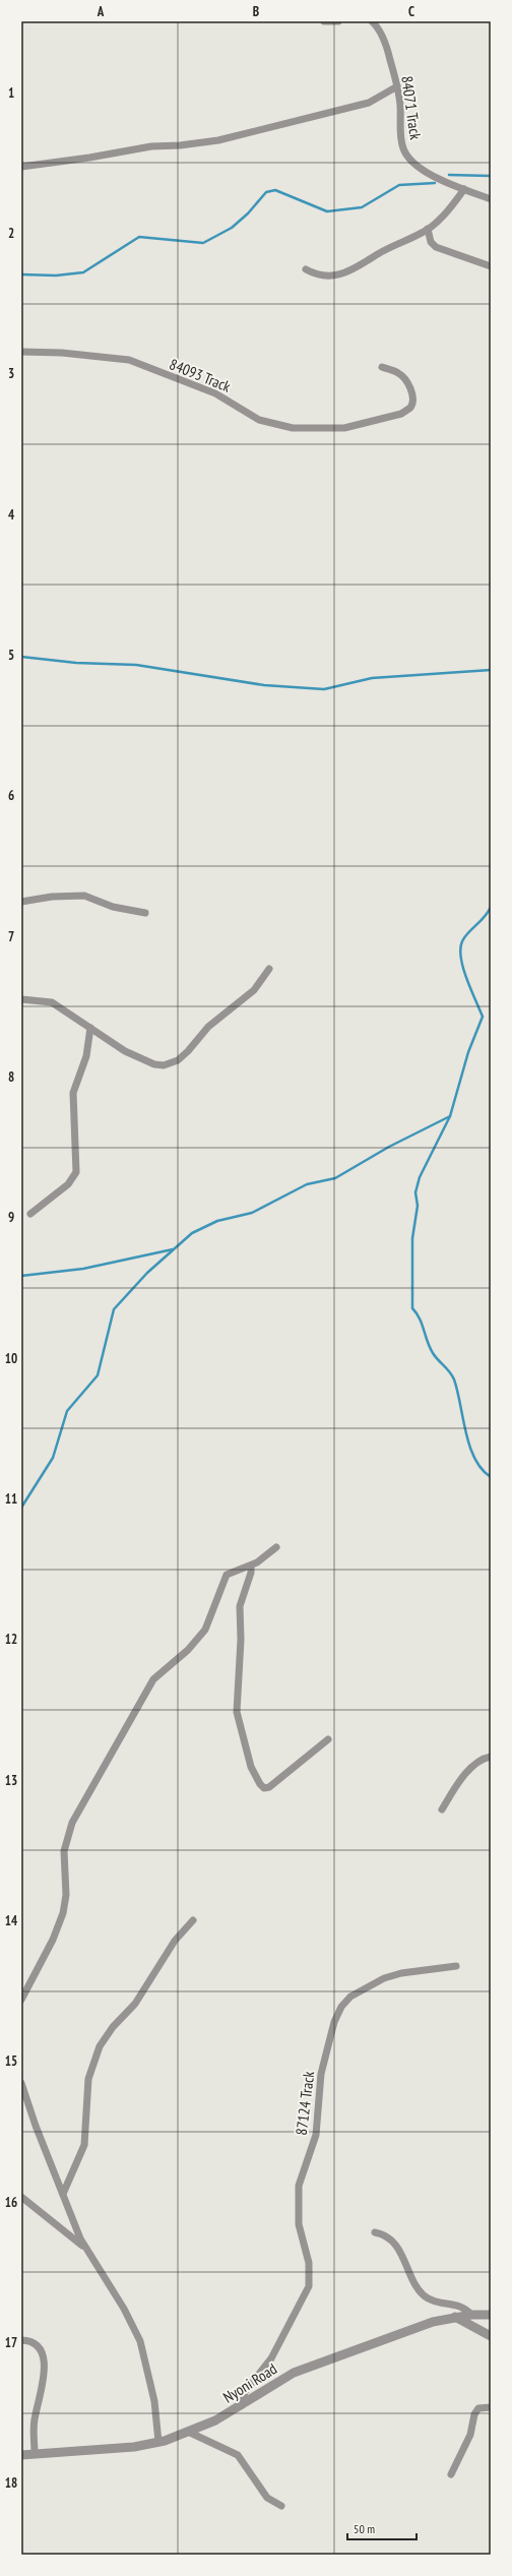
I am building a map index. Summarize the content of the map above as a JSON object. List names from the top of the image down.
{
  "streets": {
    "street": [
      "84071 Track",
      "84093 Track",
      "87124 Track",
      "Nyoni Road"
    ]
  },
  "crossings": [
    ["87124 Track", "Nyoni Road"]
  ],
  "scale_bar": "50 m",
  "grid": {
    "columns": ["A", "B", "C"],
    "rows": [
      "1",
      "2",
      "3",
      "4",
      "5",
      "6",
      "7",
      "8",
      "9",
      "10",
      "11",
      "12",
      "13",
      "14",
      "15",
      "16",
      "17",
      "18"
    ]
  }
}
